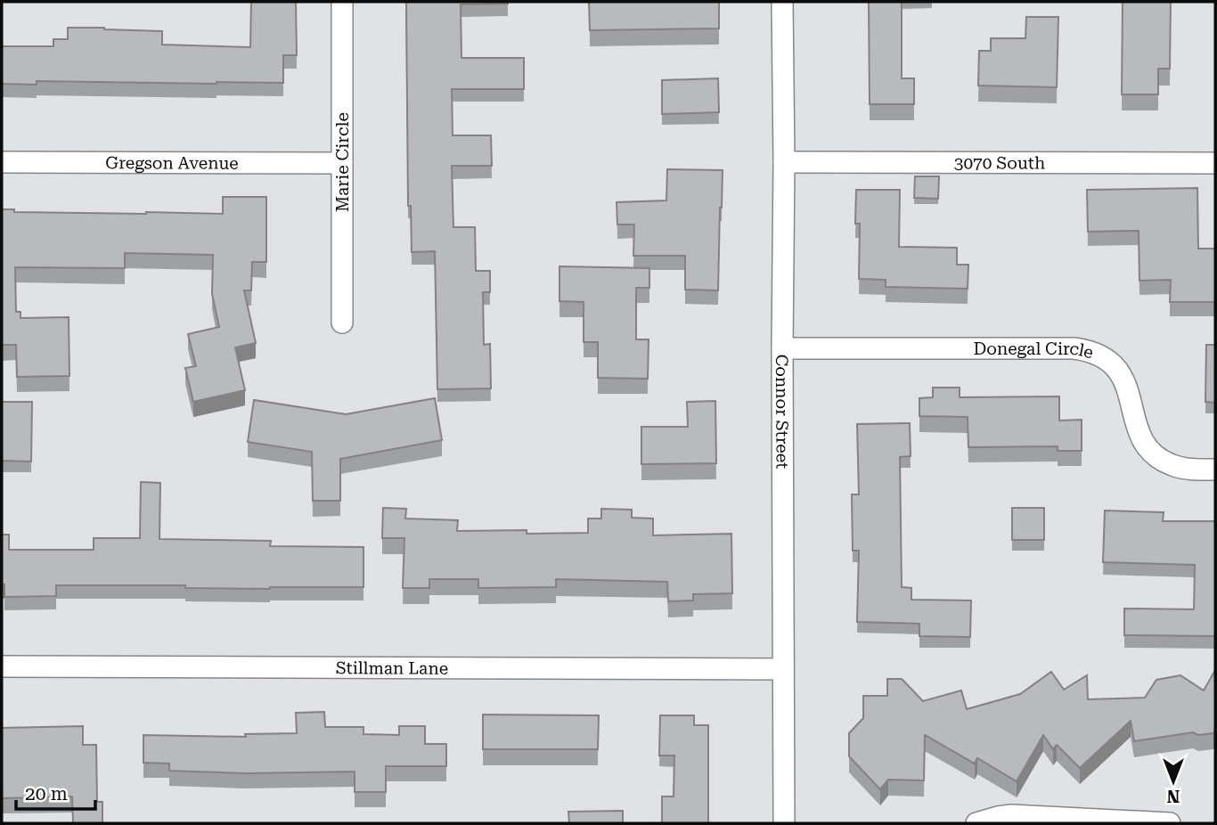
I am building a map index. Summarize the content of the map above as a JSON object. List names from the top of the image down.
{
  "streets": {
    "street": [
      "Marie Circle",
      "3070 South",
      "Gregson Avenue",
      "Donegal Circle",
      "Connor Street",
      "Stillman Lane"
    ]
  },
  "crossings": [
    ["Marie Circle", "Gregson Avenue"],
    ["3070 South", "Connor Street"],
    ["Donegal Circle", "Connor Street"],
    ["Connor Street", "Stillman Lane"]
  ],
  "scale_bar": "20 m",
  "north": "bottom"
}
